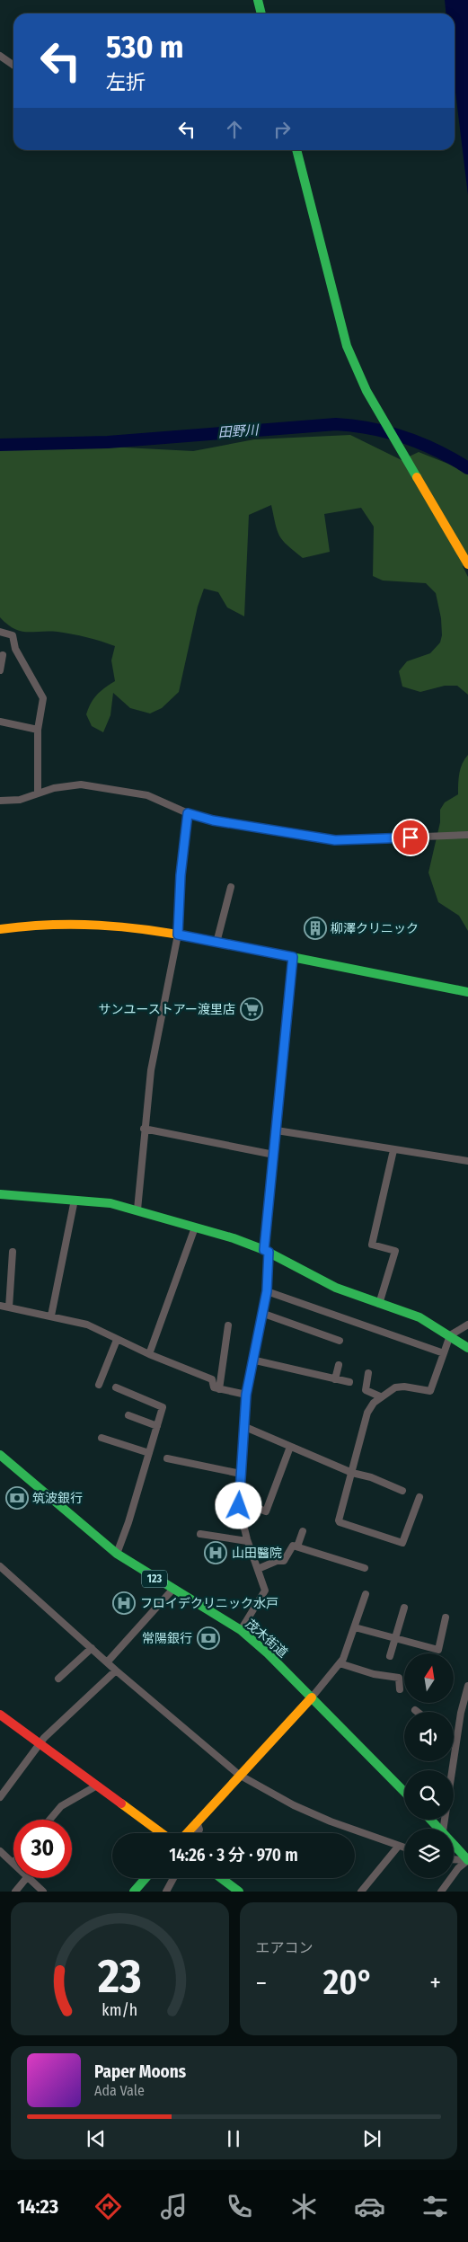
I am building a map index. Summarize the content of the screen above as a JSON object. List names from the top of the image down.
{
  "streets": {
    "main road": ["123", "茂木街道"]
  },
  "water": ["田野川"],
  "places": {
    "building": ["柳澤クリニック"],
    "supermarket": ["サンユーストアー渡里店"],
    "bank": ["筑波銀行", "常陽銀行"],
    "hospital": ["山田醫院", "フロイデクリニック水戸"]
  },
  "north": "top",
  "page": {
    "turn": ["530 m", "左折"],
    "limit": "30",
    "trip": "14:26 · 3 分 · 970 m",
    "tile": "エアコン",
    "heat": ["−", "20°", "+"],
    "song": ["Paper Moons", "Ada Vale"],
    "tabs": "14:23",
    "gauge": ["23", "km/h"]
  }
}
